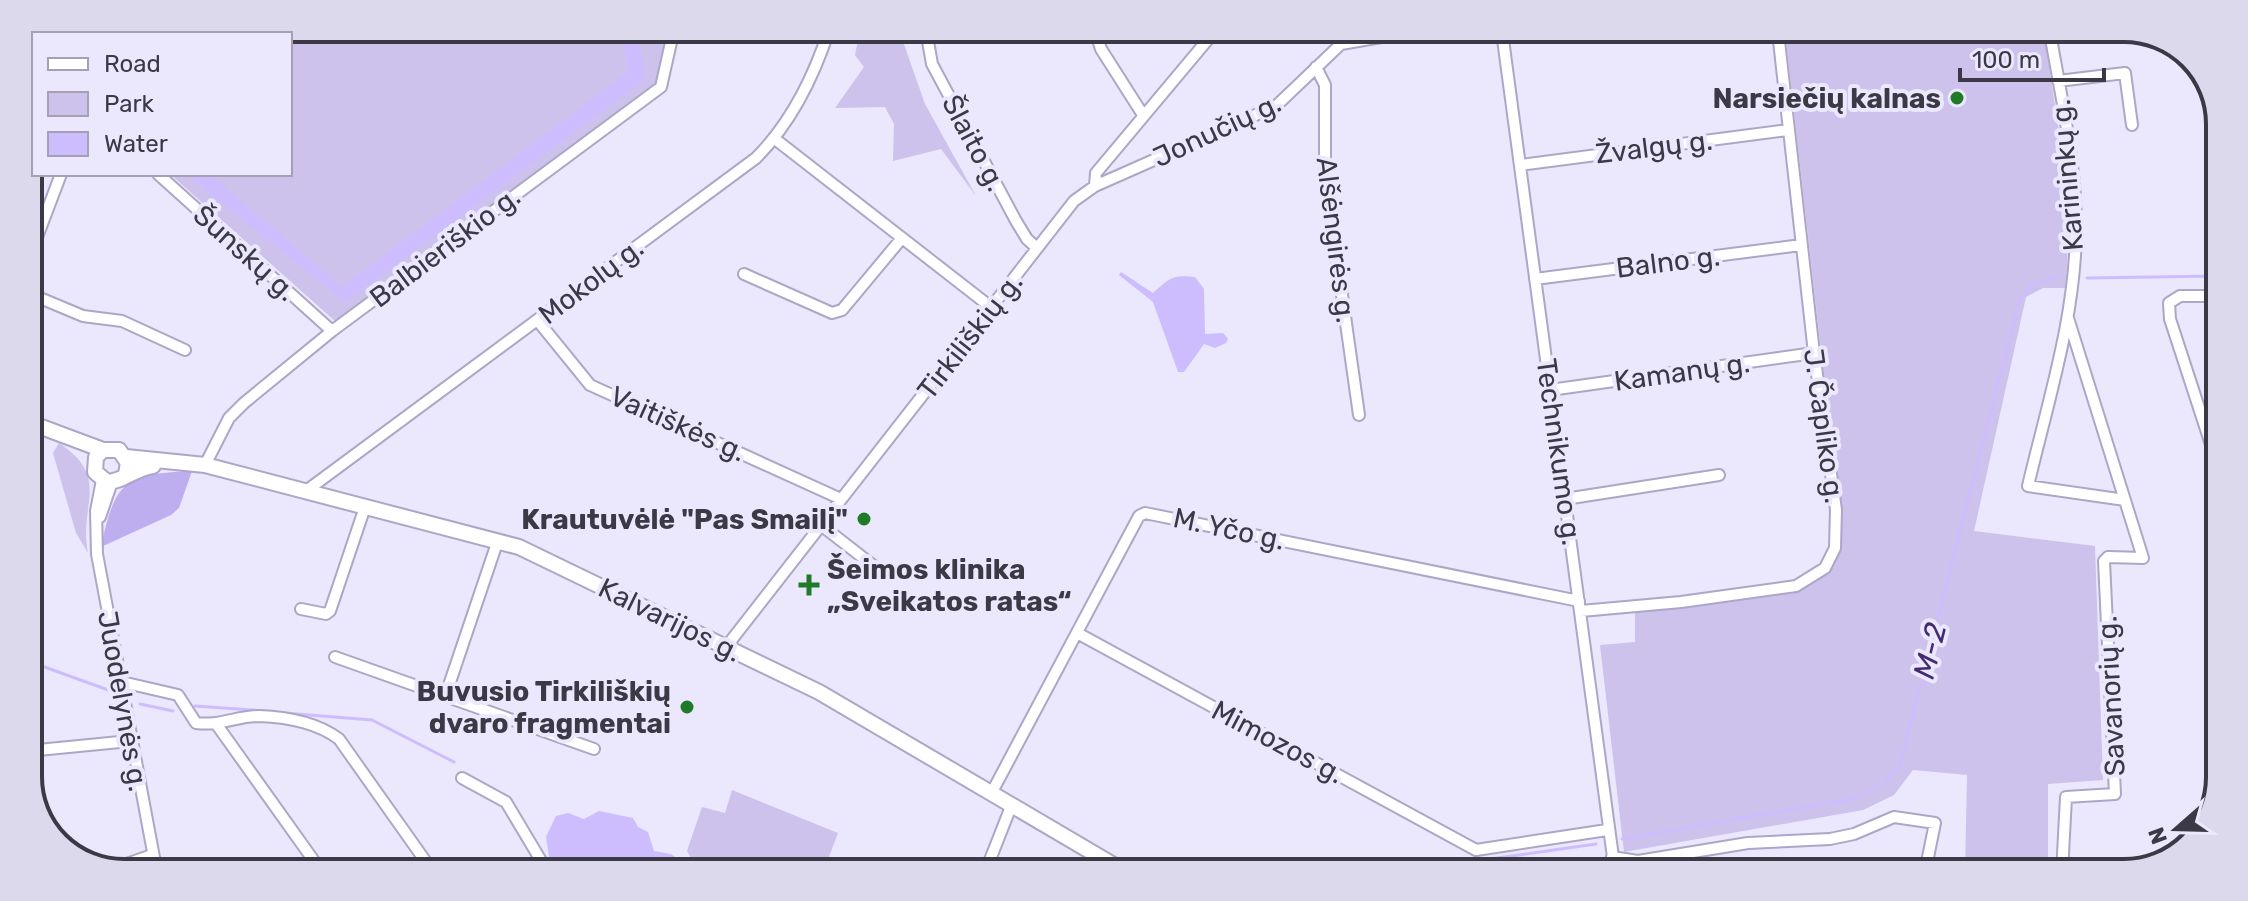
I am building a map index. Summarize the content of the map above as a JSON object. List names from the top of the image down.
{
  "streets": {
    "main road": ["Kalvarijos g."],
    "street": [
      "Jonučių g.",
      "Šlaito g.",
      "Žvalgų g.",
      "Karininkų g.",
      "Alšėngirės g.",
      "Balbieriškio g.",
      "Šunskų g.",
      "Balno g.",
      "Mokolų g.",
      "Tirkiliškių g.",
      "Kamanų g.",
      "Vaitiškės g.",
      "J. Čapliko g.",
      "Technikumo g.",
      "M. Yčo g.",
      "Savanorių g.",
      "Juodelynės g.",
      "Mimozos g."
    ]
  },
  "crossings": [
    ["Jonučių g.", "Alšėngirės g."],
    ["Jonučių g.", "Tirkiliškių g."],
    ["Šlaito g.", "Tirkiliškių g."],
    ["Žvalgų g.", "J. Čapliko g."],
    ["Žvalgų g.", "Technikumo g."],
    ["Balbieriškio g.", "Šunskų g."],
    ["Balbieriškio g.", "Kalvarijos g."],
    ["Balno g.", "J. Čapliko g."],
    ["Balno g.", "Technikumo g."],
    ["Mokolų g.", "Vaitiškės g."],
    ["Mokolų g.", "Kalvarijos g."],
    ["Tirkiliškių g.", "Vaitiškės g."],
    ["Tirkiliškių g.", "Kalvarijos g."],
    ["Kamanų g.", "J. Čapliko g."],
    ["Kamanų g.", "Technikumo g."],
    ["J. Čapliko g.", "Technikumo g."],
    ["J. Čapliko g.", "M. Yčo g."],
    ["Technikumo g.", "M. Yčo g."],
    ["Technikumo g.", "Mimozos g."],
    ["M. Yčo g.", "Kalvarijos g."],
    ["M. Yčo g.", "Mimozos g."],
    ["Kalvarijos g.", "Juodelynės g."]
  ],
  "water": ["M-2"],
  "places": {
    "other": ["Narsiečių kalnas", "Krautuvėlė \"Pas Smailį\"", "Buvusio Tirkiliškių dvaro fragmentai"],
    "health": ["Šeimos klinika „Sveikatos ratas“"]
  },
  "legend": ["Road", "Park", "Water"],
  "scale_bar": "100 m",
  "north": "left"
}
